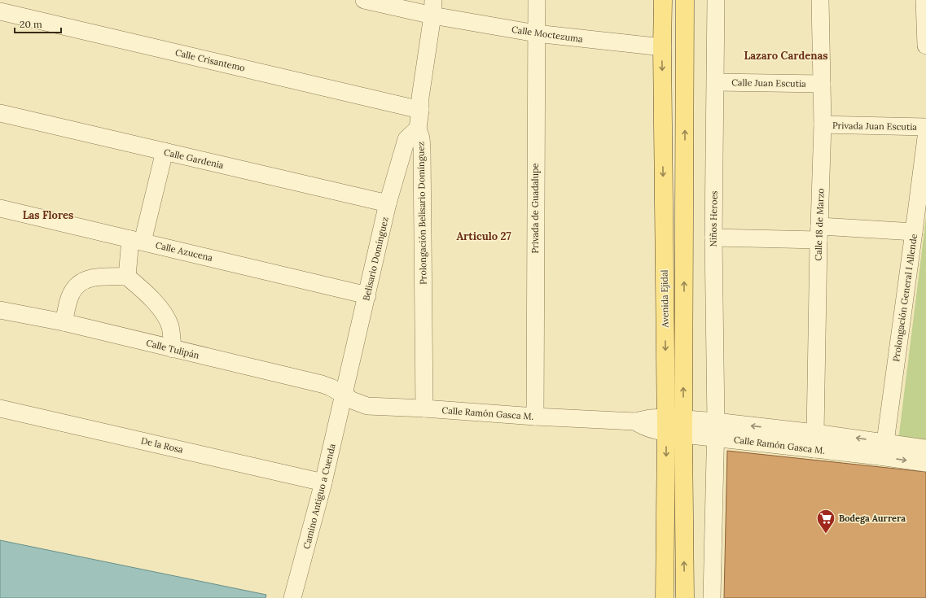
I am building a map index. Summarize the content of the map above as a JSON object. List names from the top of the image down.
{
  "streets": {
    "main road": ["Avenida Ejidal"],
    "street": [
      "Calle Moctezuma",
      "Calle Crisantemo",
      "Calle Juan Escutia",
      "Privada Juan Escutia",
      "Calle Gardenia",
      "Privada de Guadalupe",
      "Prolongación Belisario Domínguez",
      "Niños Heroes",
      "Calle 18 de Marzo",
      "Calle Azucena",
      "Belisario Domínguez",
      "Prolongación General I Allende",
      "Calle Tulipán",
      "Calle Ramón Gasca M.",
      "De la Rosa",
      "Camino Antiguo a Cuenda"
    ]
  },
  "crossings": [
    ["Calle Moctezuma", "Privada de Guadalupe"],
    ["Calle Moctezuma", "Prolongación Belisario Domínguez"],
    ["Calle Moctezuma", "Avenida Ejidal"],
    ["Calle Crisantemo", "Prolongación Belisario Domínguez"],
    ["Calle Juan Escutia", "Niños Heroes"],
    ["Calle Juan Escutia", "Calle 18 de Marzo"],
    ["Privada Juan Escutia", "Calle 18 de Marzo"],
    ["Calle Gardenia", "Belisario Domínguez"],
    ["Privada de Guadalupe", "Calle Ramón Gasca M."],
    ["Prolongación Belisario Domínguez", "Belisario Domínguez"],
    ["Prolongación Belisario Domínguez", "Calle Ramón Gasca M."],
    ["Niños Heroes", "Calle Ramón Gasca M."],
    ["Calle 18 de Marzo", "Calle Ramón Gasca M."],
    ["Calle Azucena", "Belisario Domínguez"],
    ["Belisario Domínguez", "Calle Tulipán"],
    ["Belisario Domínguez", "Calle Ramón Gasca M."],
    ["Belisario Domínguez", "Camino Antiguo a Cuenda"],
    ["Prolongación General I Allende", "Calle Ramón Gasca M."],
    ["Avenida Ejidal", "Calle Ramón Gasca M."],
    ["Calle Tulipán", "Calle Ramón Gasca M."],
    ["Calle Tulipán", "Camino Antiguo a Cuenda"],
    ["Calle Ramón Gasca M.", "Camino Antiguo a Cuenda"],
    ["De la Rosa", "Camino Antiguo a Cuenda"]
  ],
  "districts": ["Lazaro Cardenas", "Las Flores", "Articulo 27"],
  "places": {
    "supermarket": ["Bodega Aurrera"]
  },
  "scale_bar": "20 m"
}
